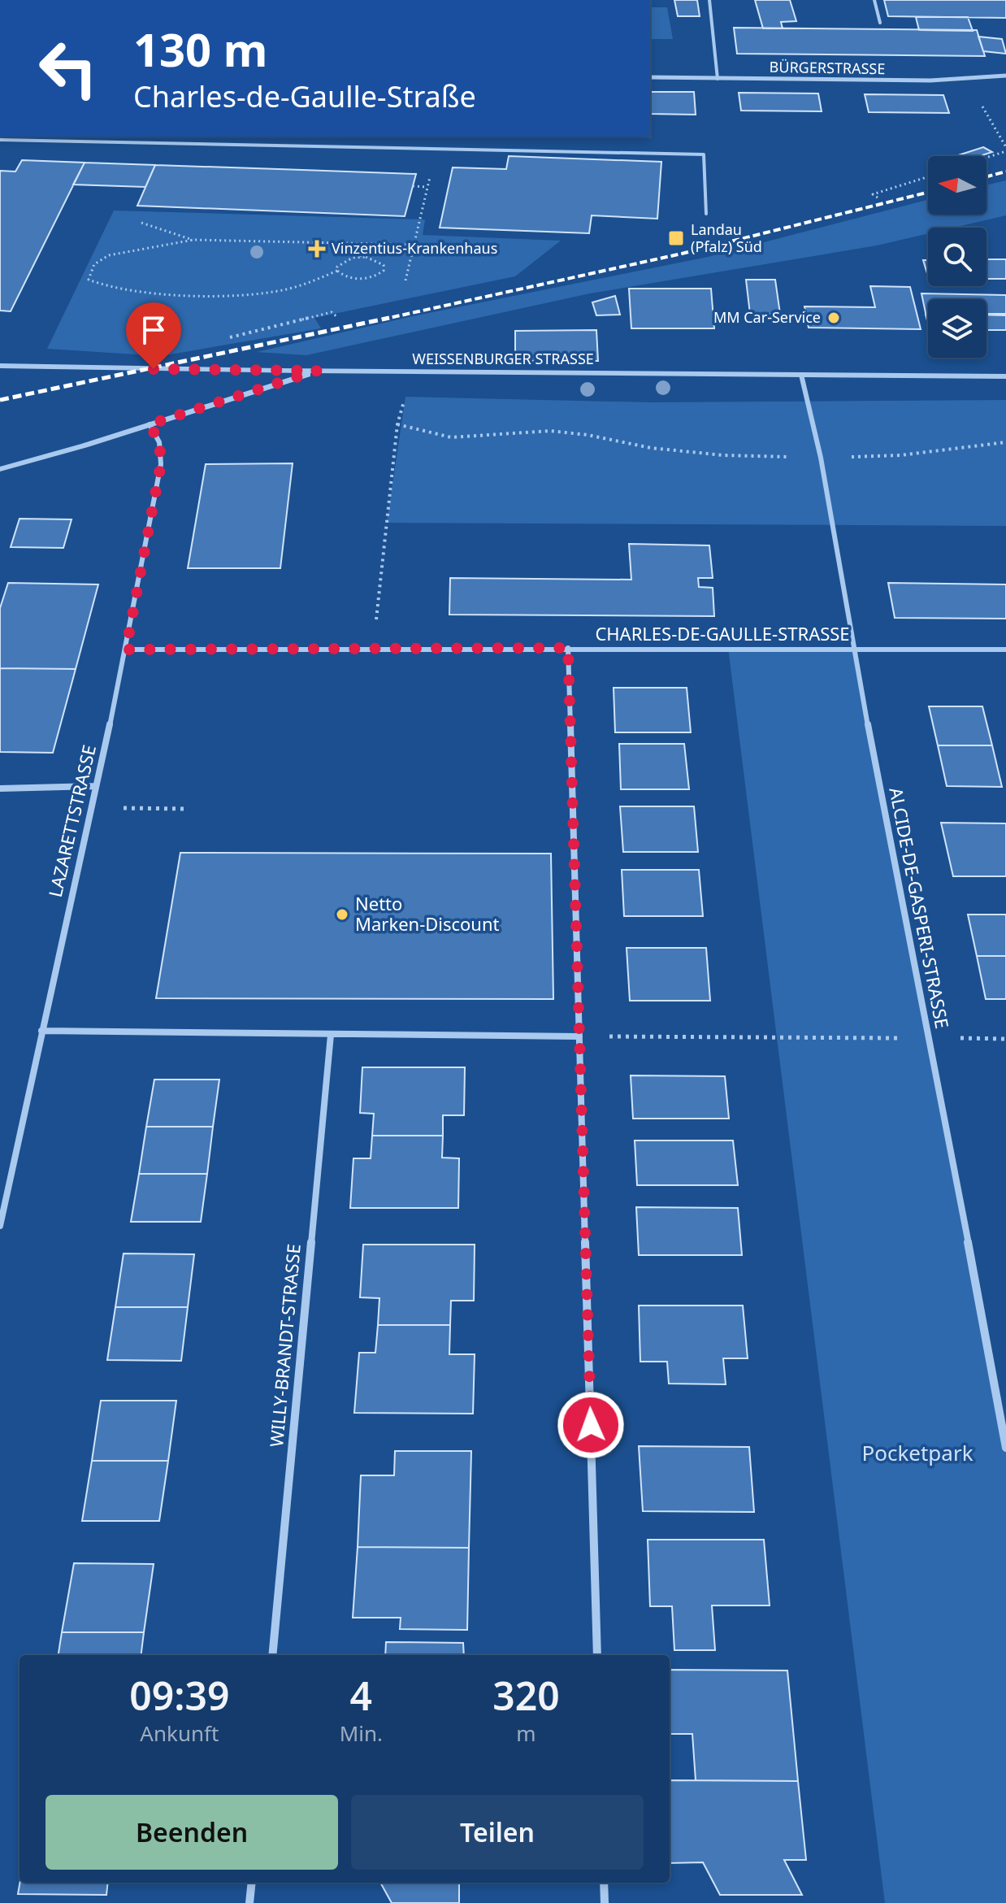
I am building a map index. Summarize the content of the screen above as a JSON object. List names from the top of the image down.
{
  "streets": {
    "street": [
      "BÜRGERSTRASSE",
      "WEISSENBURGER STRASSE",
      "CHARLES-DE-GAULLE-STRASSE",
      "LAZARETTSTRASSE",
      "ALCIDE-DE-GASPERI-STRASSE",
      "WILLY-BRANDT-STRASSE"
    ]
  },
  "crossings": [
    ["WEISSENBURGER STRASSE", "ALCIDE-DE-GASPERI-STRASSE"],
    ["CHARLES-DE-GAULLE-STRASSE", "LAZARETTSTRASSE"],
    ["CHARLES-DE-GAULLE-STRASSE", "ALCIDE-DE-GASPERI-STRASSE"]
  ],
  "parks": ["Pocketpark"],
  "places": {
    "transit": ["Landau (Pfalz) Süd"],
    "health": ["Vinzentius-Krankenhaus"],
    "other": ["MM Car-Service", "Netto Marken-Discount"]
  },
  "north": "left",
  "page": {
    "turn": ["130 m", "Charles-de-Gaulle-Straße"],
    "eta": [
      "09:39",
      "Ankunft",
      "4",
      "Min.",
      "320",
      "m"
    ],
    "buttons": ["Beenden", "Teilen"]
  }
}
